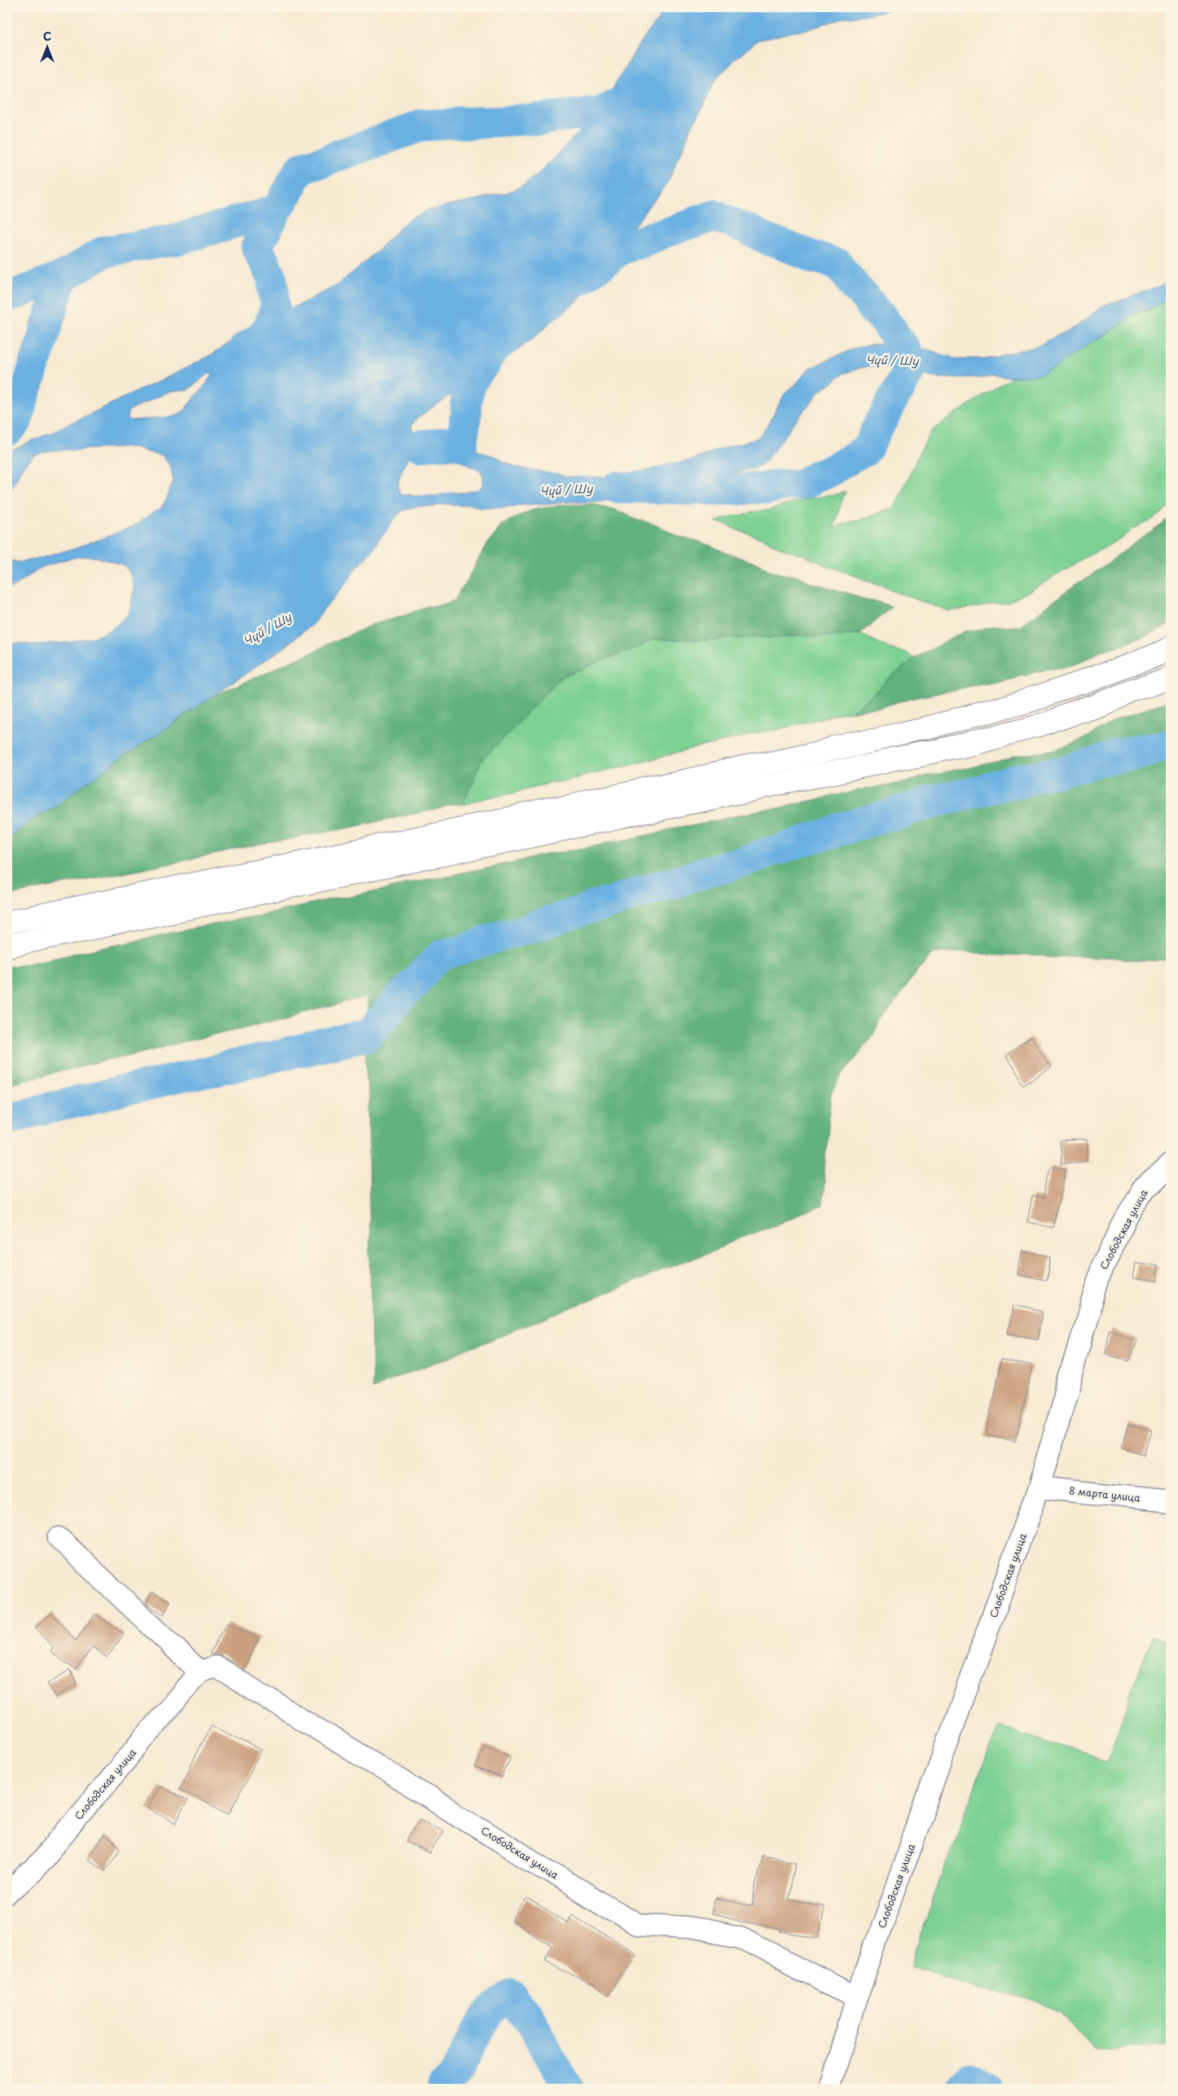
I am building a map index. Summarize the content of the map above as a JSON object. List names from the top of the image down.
{
  "streets": {
    "street": ["Слободская улица", "8 марта улица"]
  },
  "crossings": [
    ["Слободская улица", "8 марта улица"]
  ],
  "water": ["Чүй / Шу"],
  "north": "top"
}
